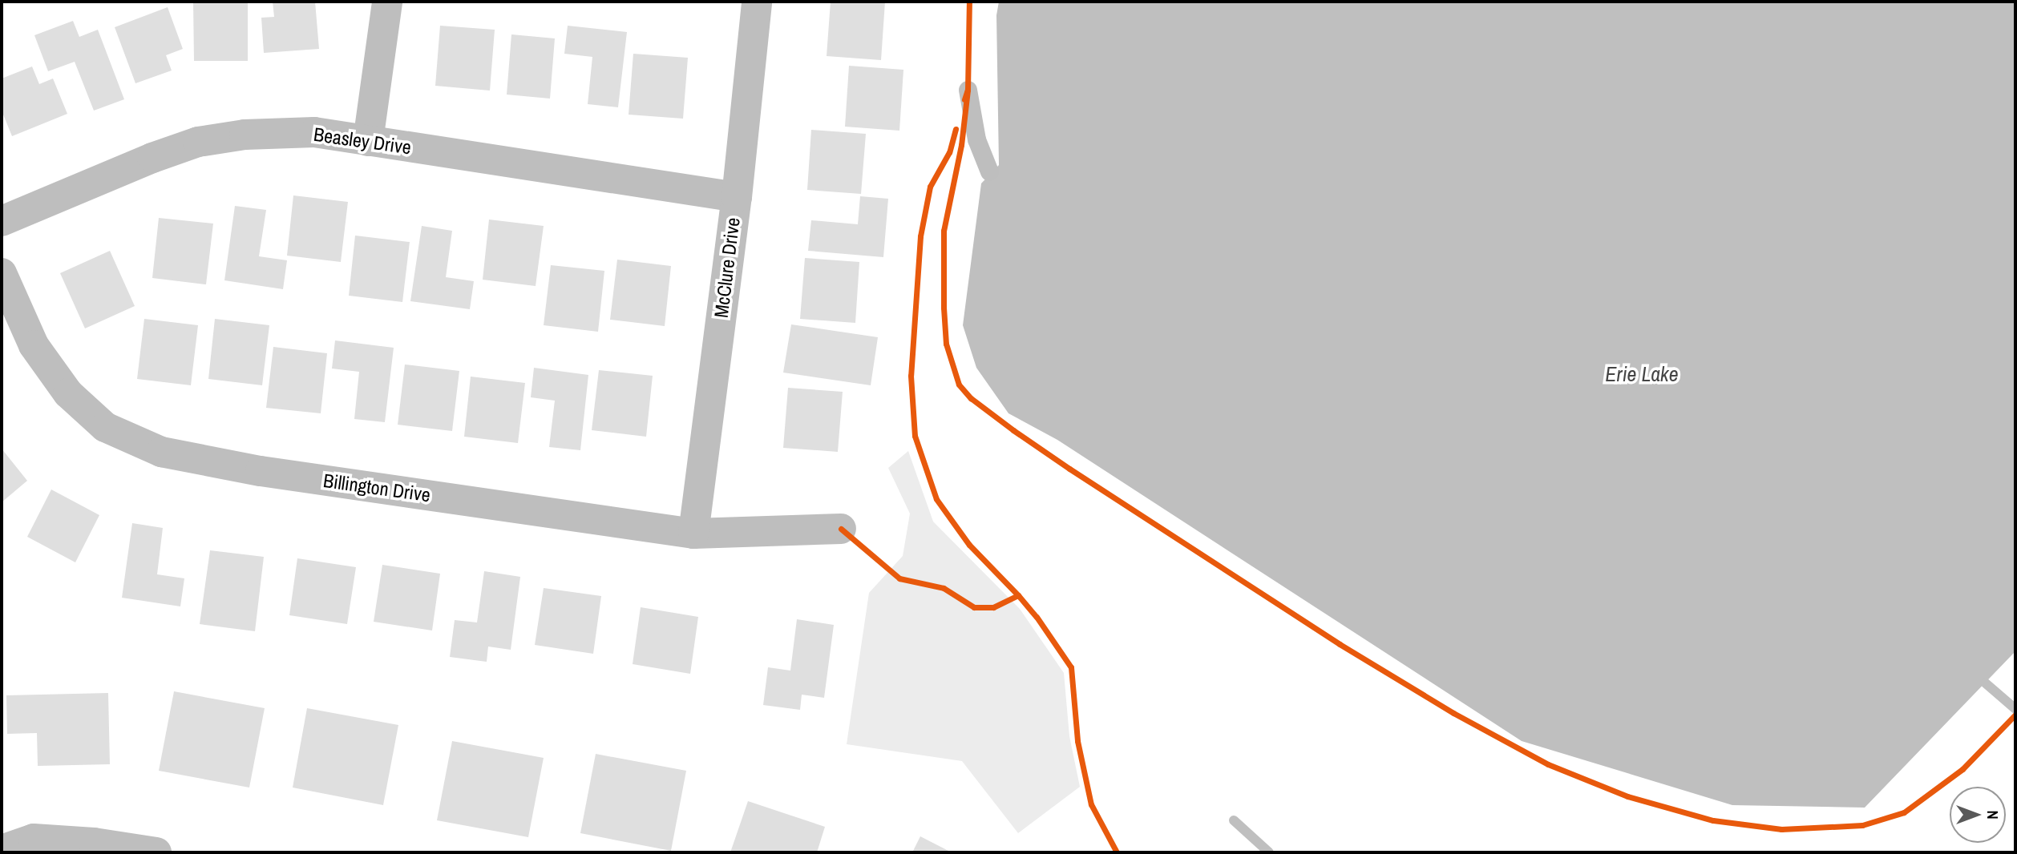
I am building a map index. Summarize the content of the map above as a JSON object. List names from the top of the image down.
{
  "streets": {
    "street": ["Beasley Drive", "McClure Drive", "Billington Drive"]
  },
  "crossings": [
    ["Beasley Drive", "McClure Drive"],
    ["McClure Drive", "Billington Drive"]
  ],
  "water": ["Erie Lake"],
  "north": "right"
}
